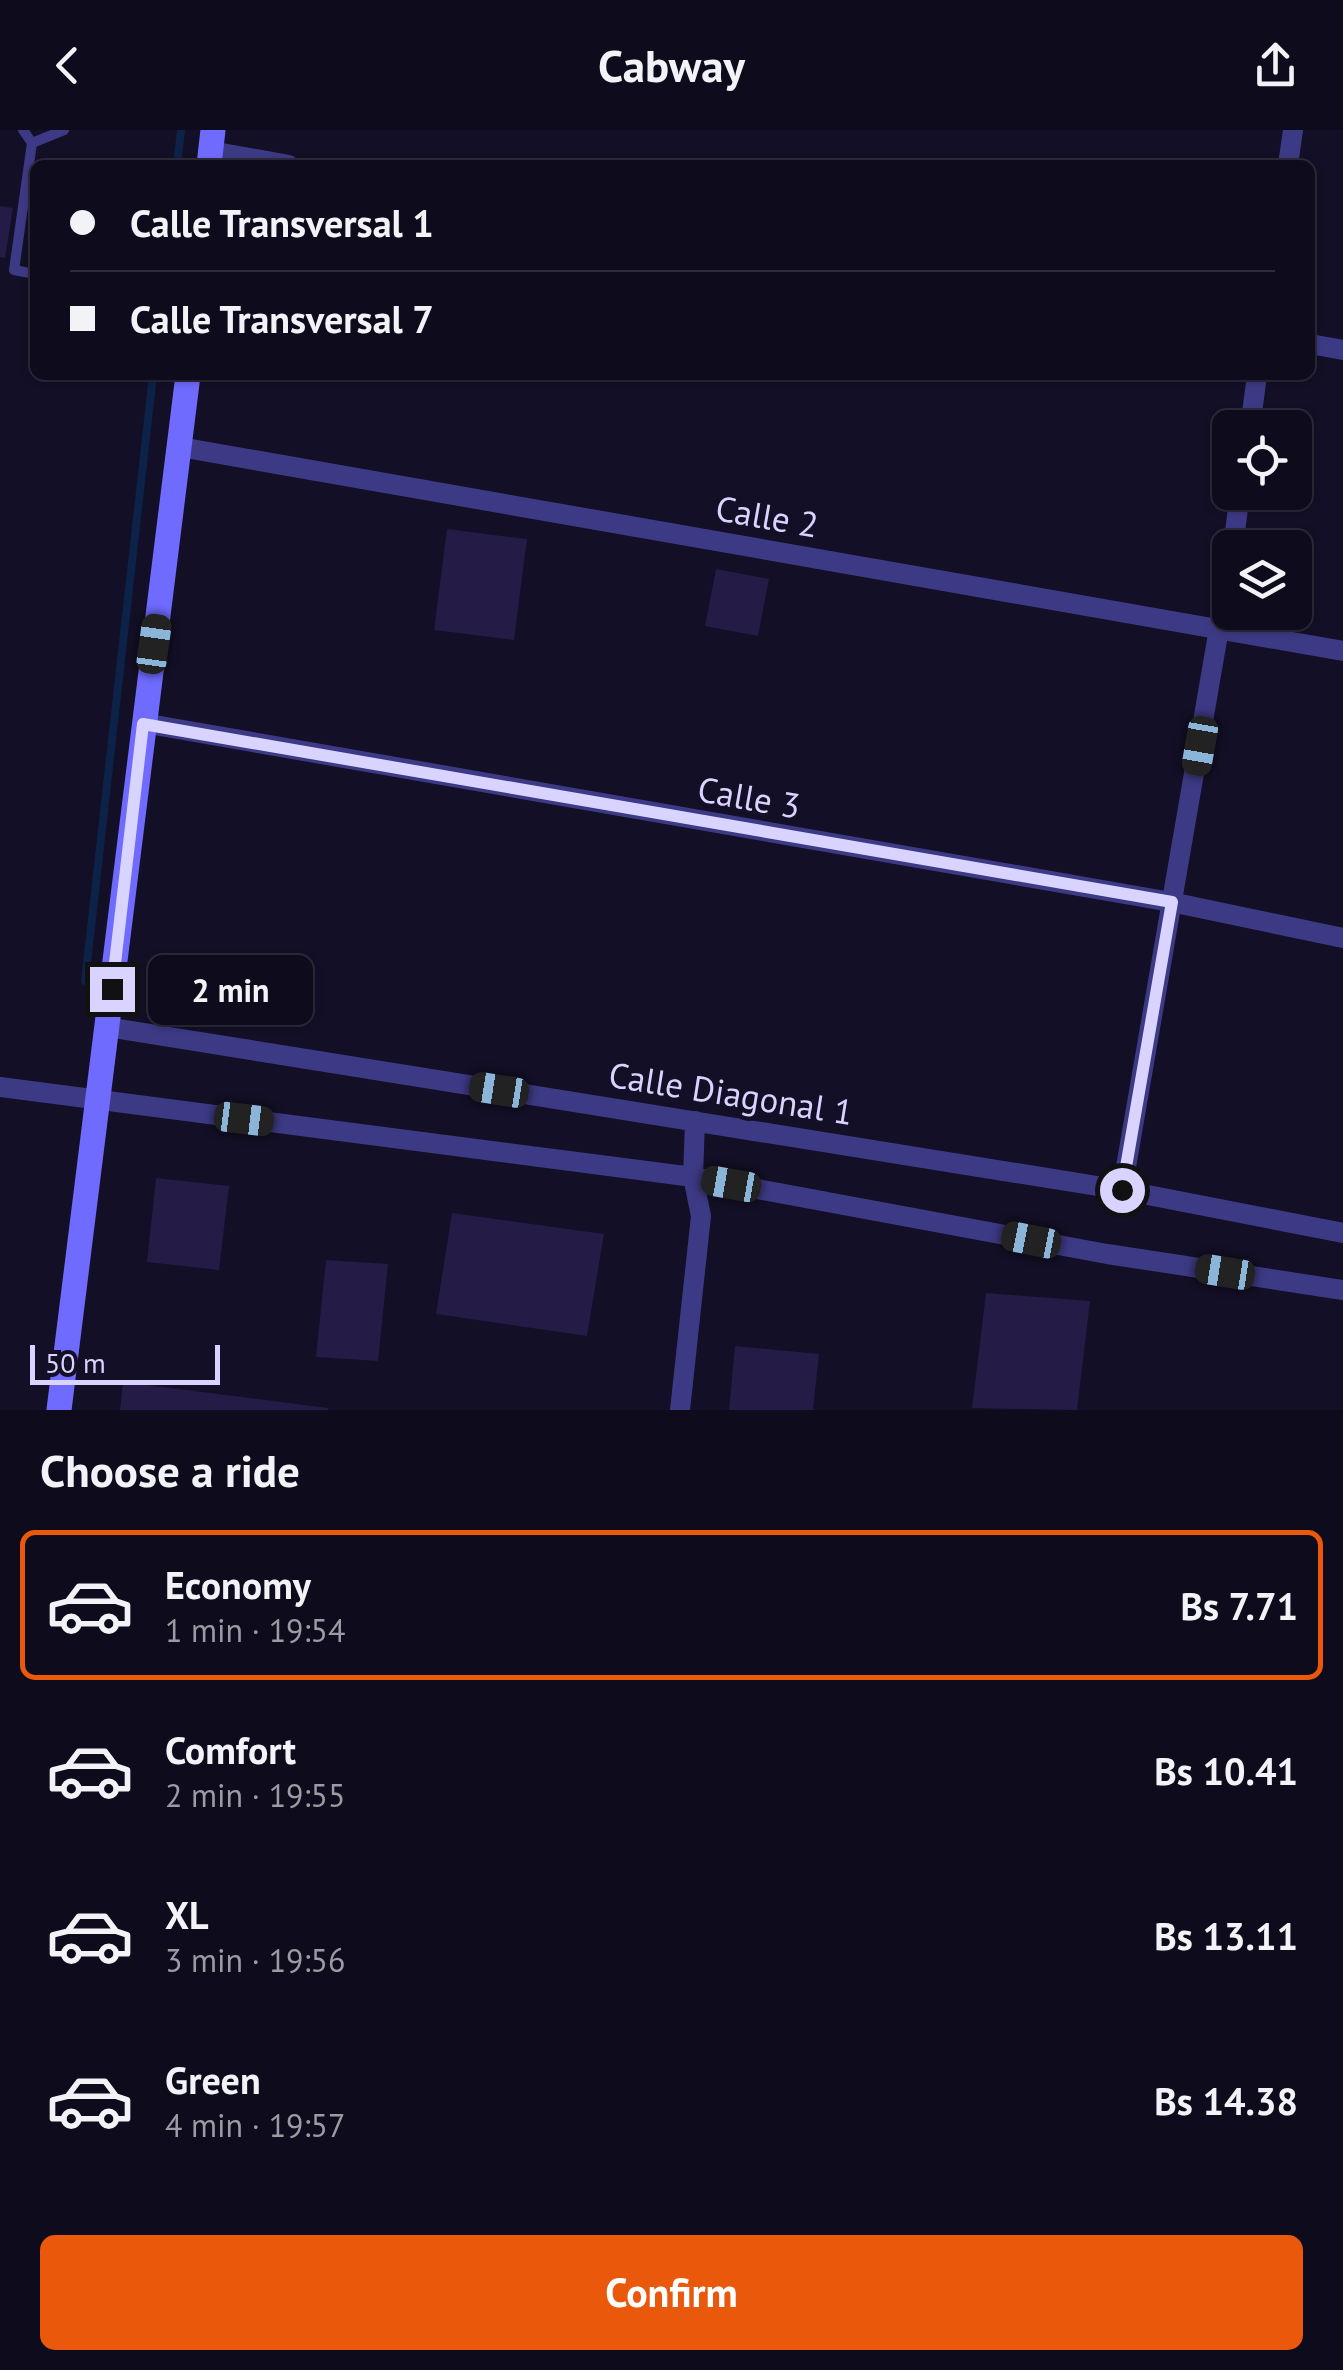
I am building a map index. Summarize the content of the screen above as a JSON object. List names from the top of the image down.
{
  "streets": {
    "street": ["Calle 2", "Calle 3", "Calle Diagonal 1"]
  },
  "scale_bar": "50 m",
  "page": {
    "header": "Cabway",
    "banner": ["Calle Transversal 1", "Calle Transversal 7"],
    "bubble": "2 min",
    "scale": "50 m",
    "heading": "Choose a ride",
    "list": [
      {
        "name": "Economy",
        "note": "1 min · 19:54",
        "value": "Bs 7.71"
      },
      {
        "name": "Comfort",
        "note": "2 min · 19:55",
        "value": "Bs 10.41"
      },
      {
        "name": "XL",
        "note": "3 min · 19:56",
        "value": "Bs 13.11"
      },
      {
        "name": "Green",
        "note": "4 min · 19:57",
        "value": "Bs 14.38"
      }
    ],
    "buttons": "Confirm"
  }
}
